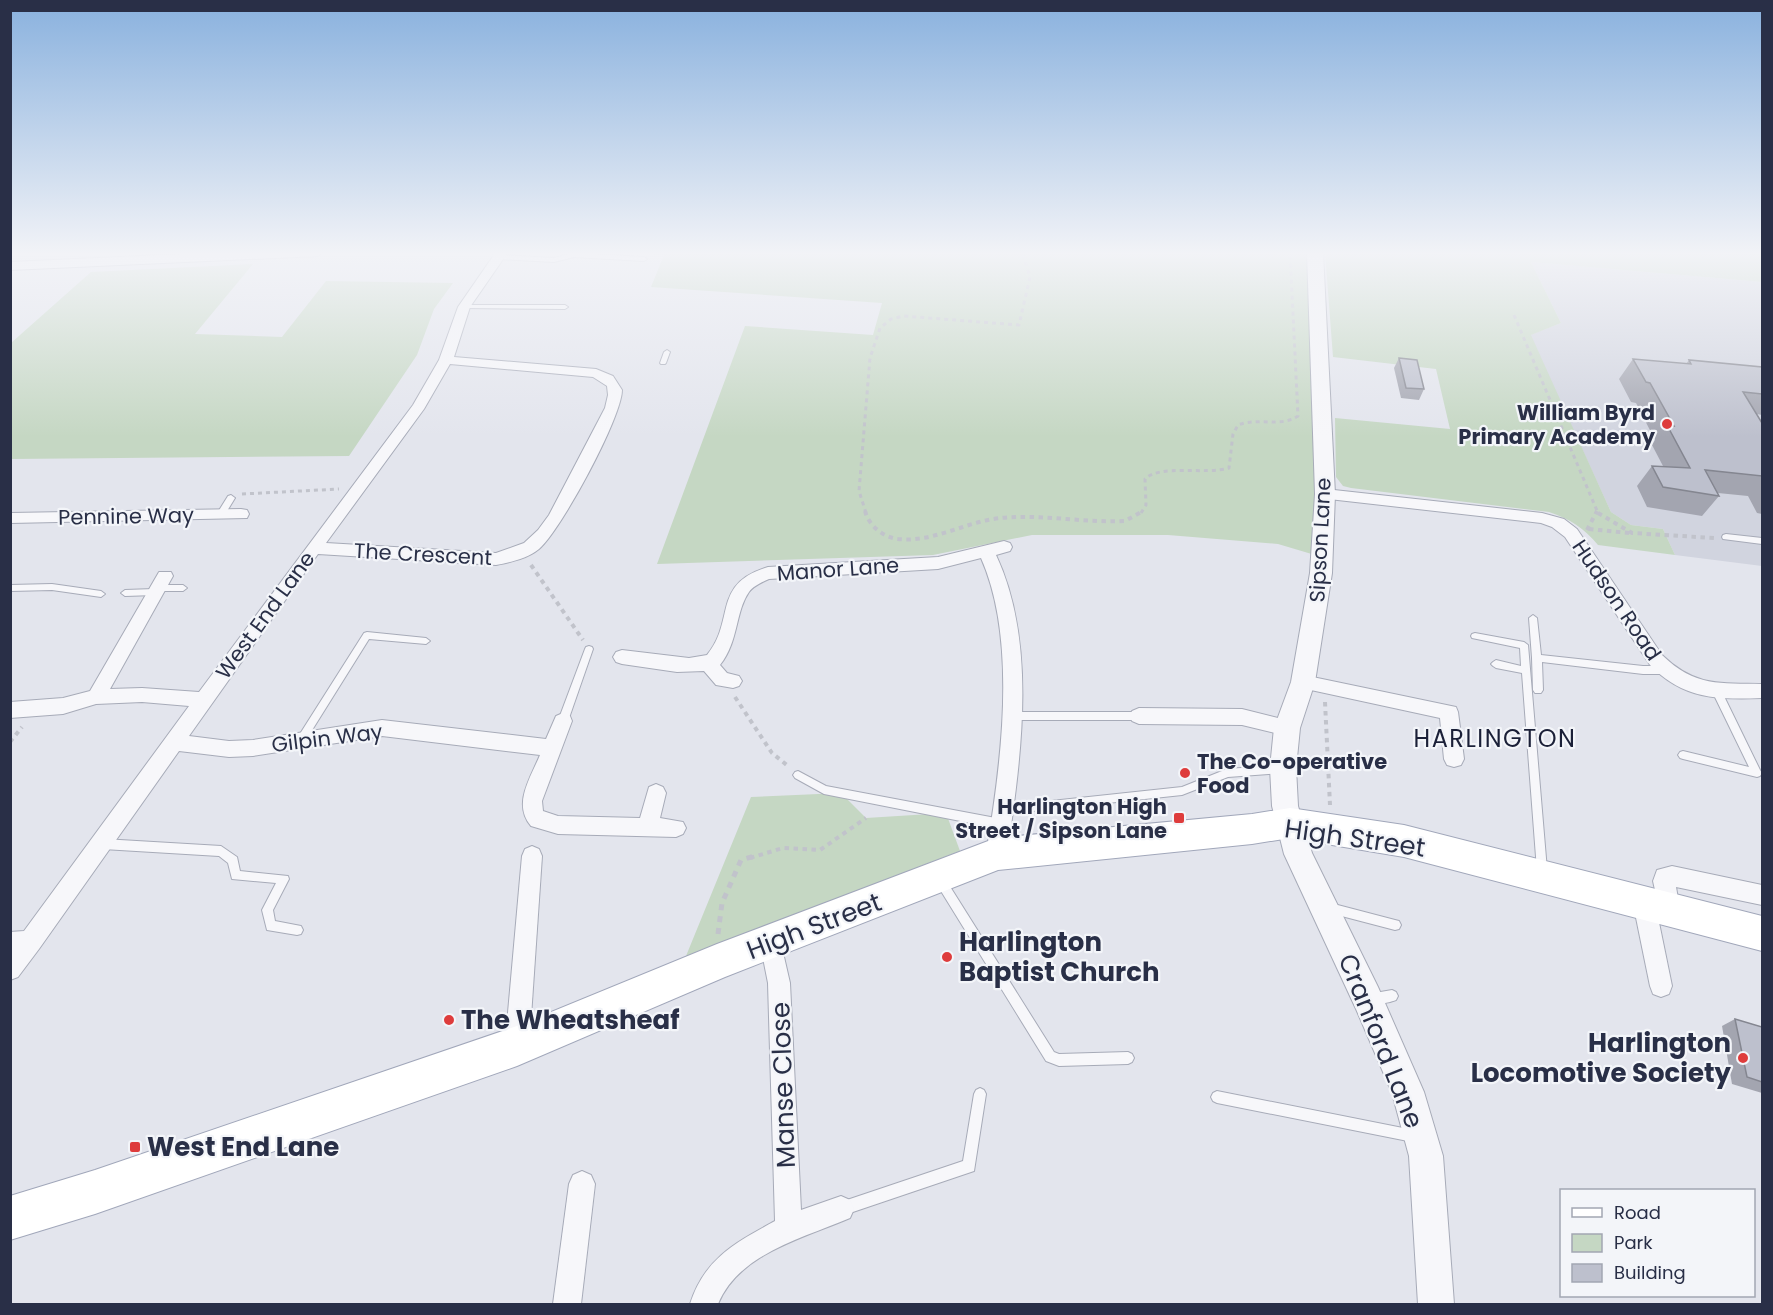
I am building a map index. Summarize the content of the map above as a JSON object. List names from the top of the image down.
{
  "streets": {
    "main road": ["High Street"],
    "street": [
      "Pennine Way",
      "Sipson Lane",
      "The Crescent",
      "Manor Lane",
      "Hudson Road",
      "West End Lane",
      "Gilpin Way",
      "Cranford Lane",
      "Manse Close"
    ]
  },
  "crossings": [
    ["Sipson Lane", "Hudson Road"],
    ["Sipson Lane", "High Street"],
    ["Sipson Lane", "Cranford Lane"],
    ["The Crescent", "West End Lane"],
    ["West End Lane", "Gilpin Way"],
    ["High Street", "Cranford Lane"],
    ["High Street", "Manse Close"]
  ],
  "districts": ["HARLINGTON"],
  "places": {
    "other": [
      "William Byrd Primary Academy",
      "The Co-operative Food",
      "Harlington Baptist Church",
      "The Wheatsheaf",
      "Harlington Locomotive Society"
    ],
    "transit": ["Harlington High Street / Sipson Lane", "West End Lane"]
  },
  "legend": ["Road", "Park", "Building"]
}
